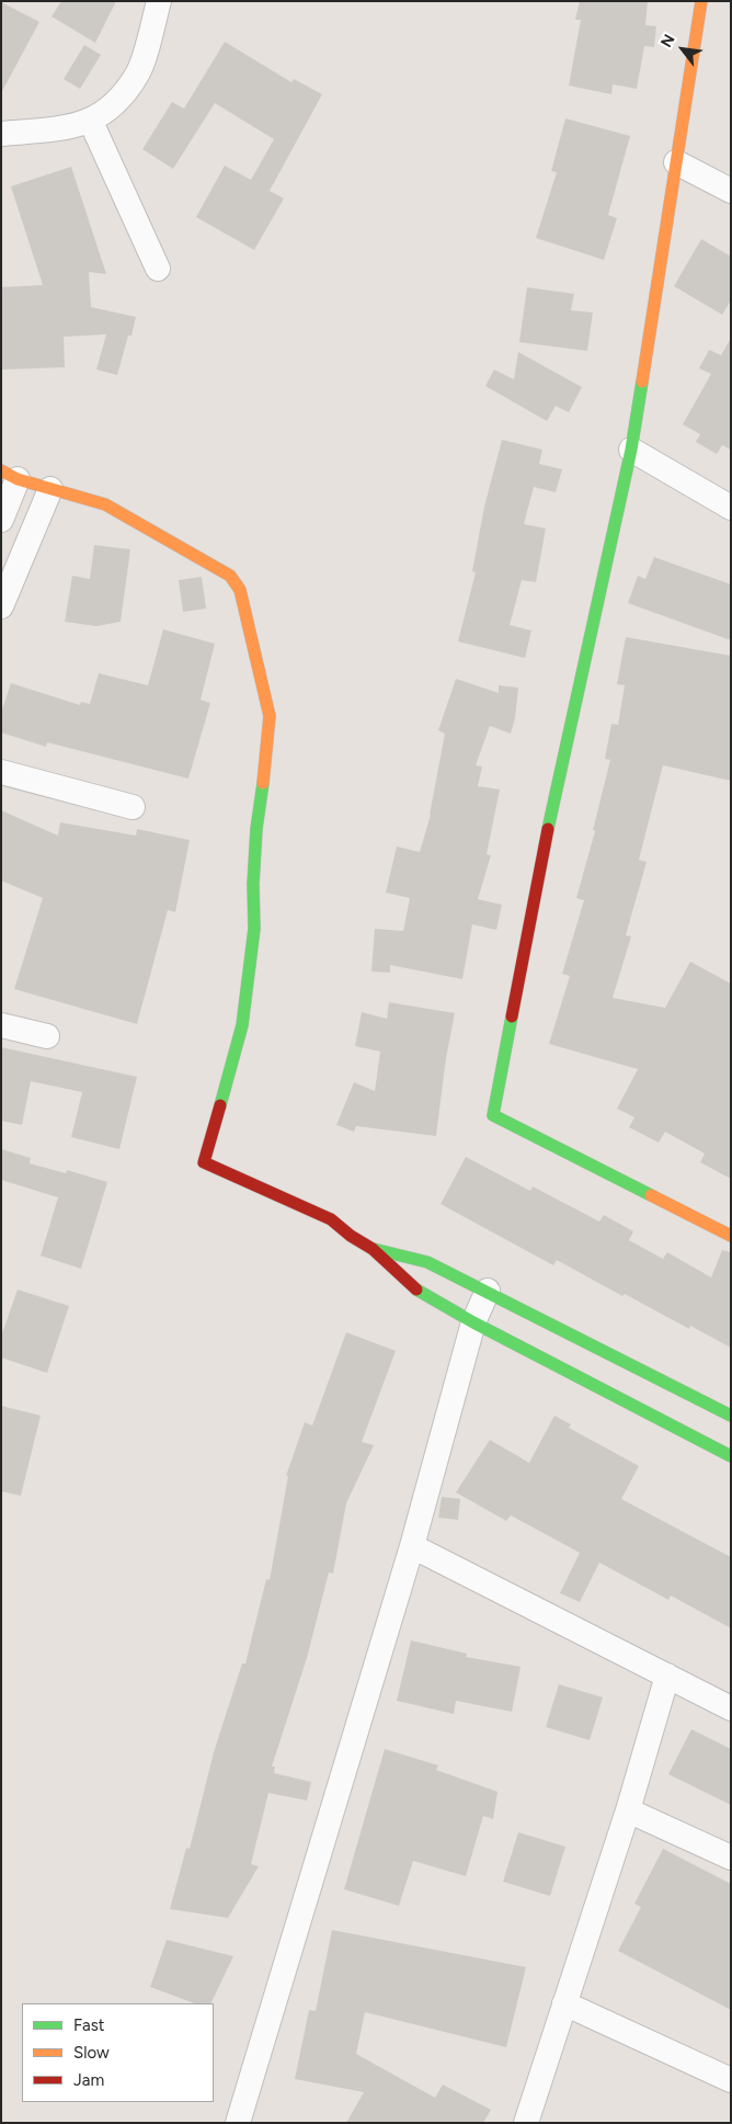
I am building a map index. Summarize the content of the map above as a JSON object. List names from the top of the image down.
{
  "legend": ["Fast", "Slow", "Jam"],
  "north": "top left"
}
